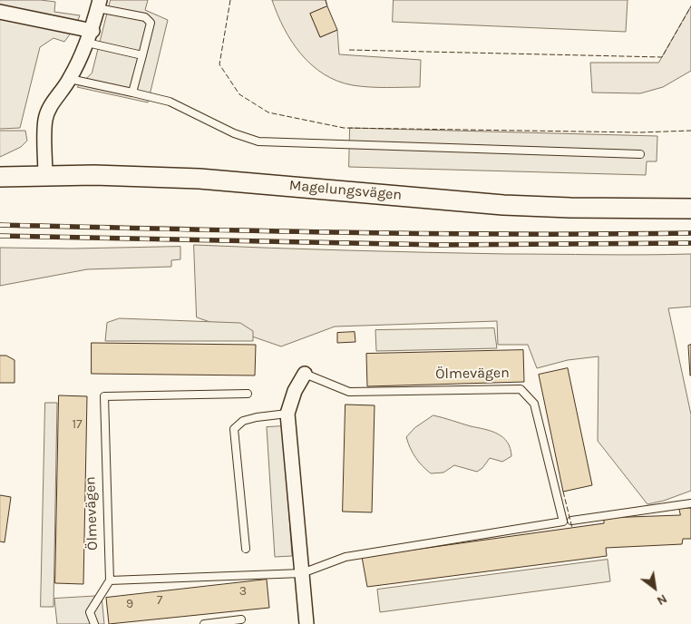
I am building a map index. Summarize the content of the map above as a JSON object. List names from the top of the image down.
{
  "streets": {
    "main road": ["Magelungsvägen"],
    "street": ["Ölmevägen"]
  },
  "house_numbers": [
    "17",
    "3",
    "7",
    "9"
  ],
  "north": "bottom right"
}
